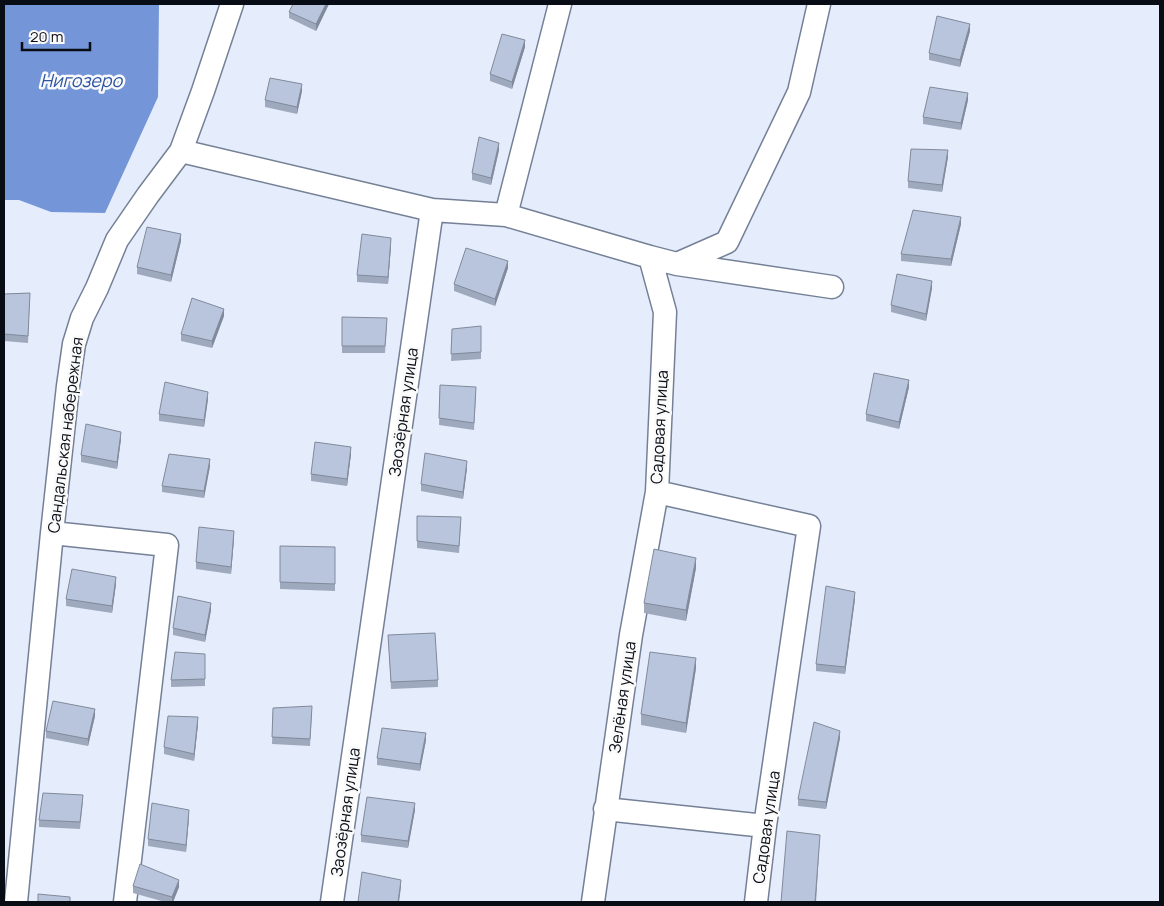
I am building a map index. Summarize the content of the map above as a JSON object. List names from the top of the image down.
{
  "streets": {
    "street": [
      "Заозёрная улица",
      "Садовая улица",
      "Сандальская набережная",
      "Зелёная улица"
    ]
  },
  "crossings": [
    ["Садовая улица", "Зелёная улица"]
  ],
  "water": ["Нигозеро"],
  "scale_bar": "20 m"
}
